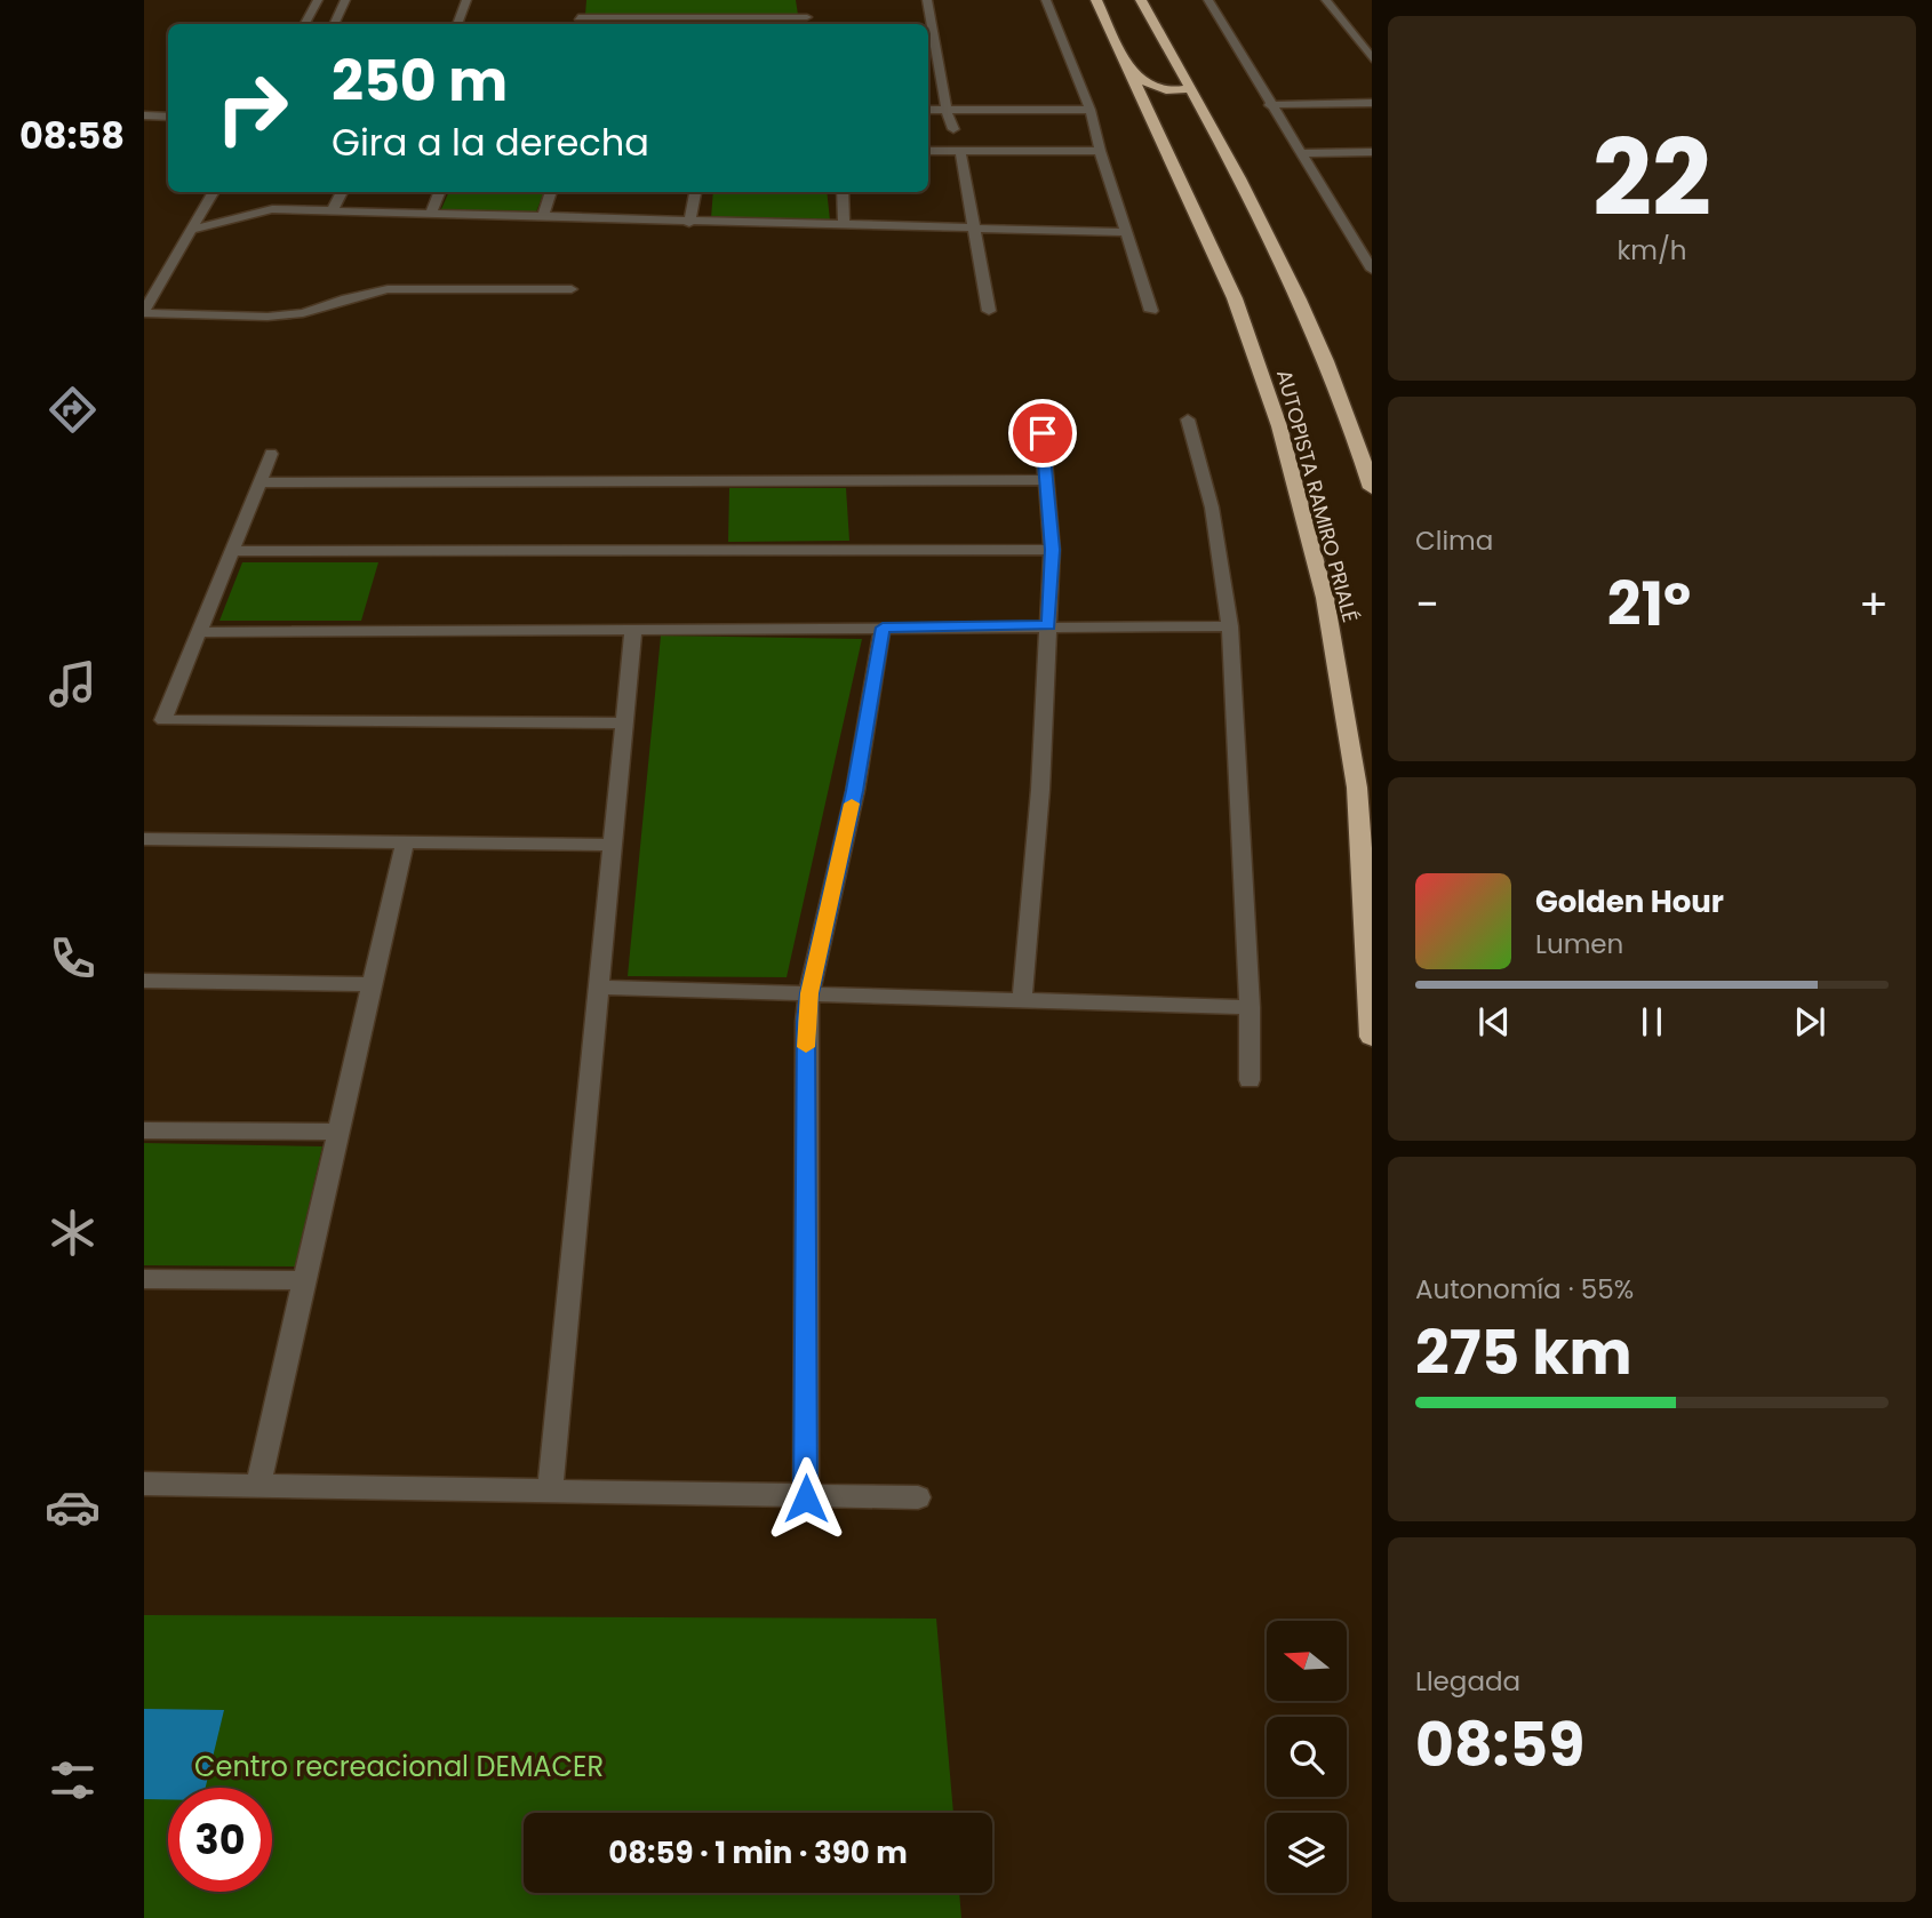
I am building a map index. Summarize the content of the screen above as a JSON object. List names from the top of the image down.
{
  "streets": {
    "highway": ["AUTOPISTA RAMIRO PRIALÉ"]
  },
  "parks": ["Centro recreacional DEMACER"],
  "north": "left",
  "page": {
    "tabs": "08:58",
    "tile": [
      ["22", "km/h"],
      "Clima",
      ["Autonomía · 55%", "275 km"],
      ["Llegada", "08:59"]
    ],
    "turn": ["250 m", "Gira a la derecha"],
    "heat": ["−", "21°", "+"],
    "song": ["Golden Hour", "Lumen"],
    "limit": "30",
    "trip": "08:59 · 1 min · 390 m"
  }
}
